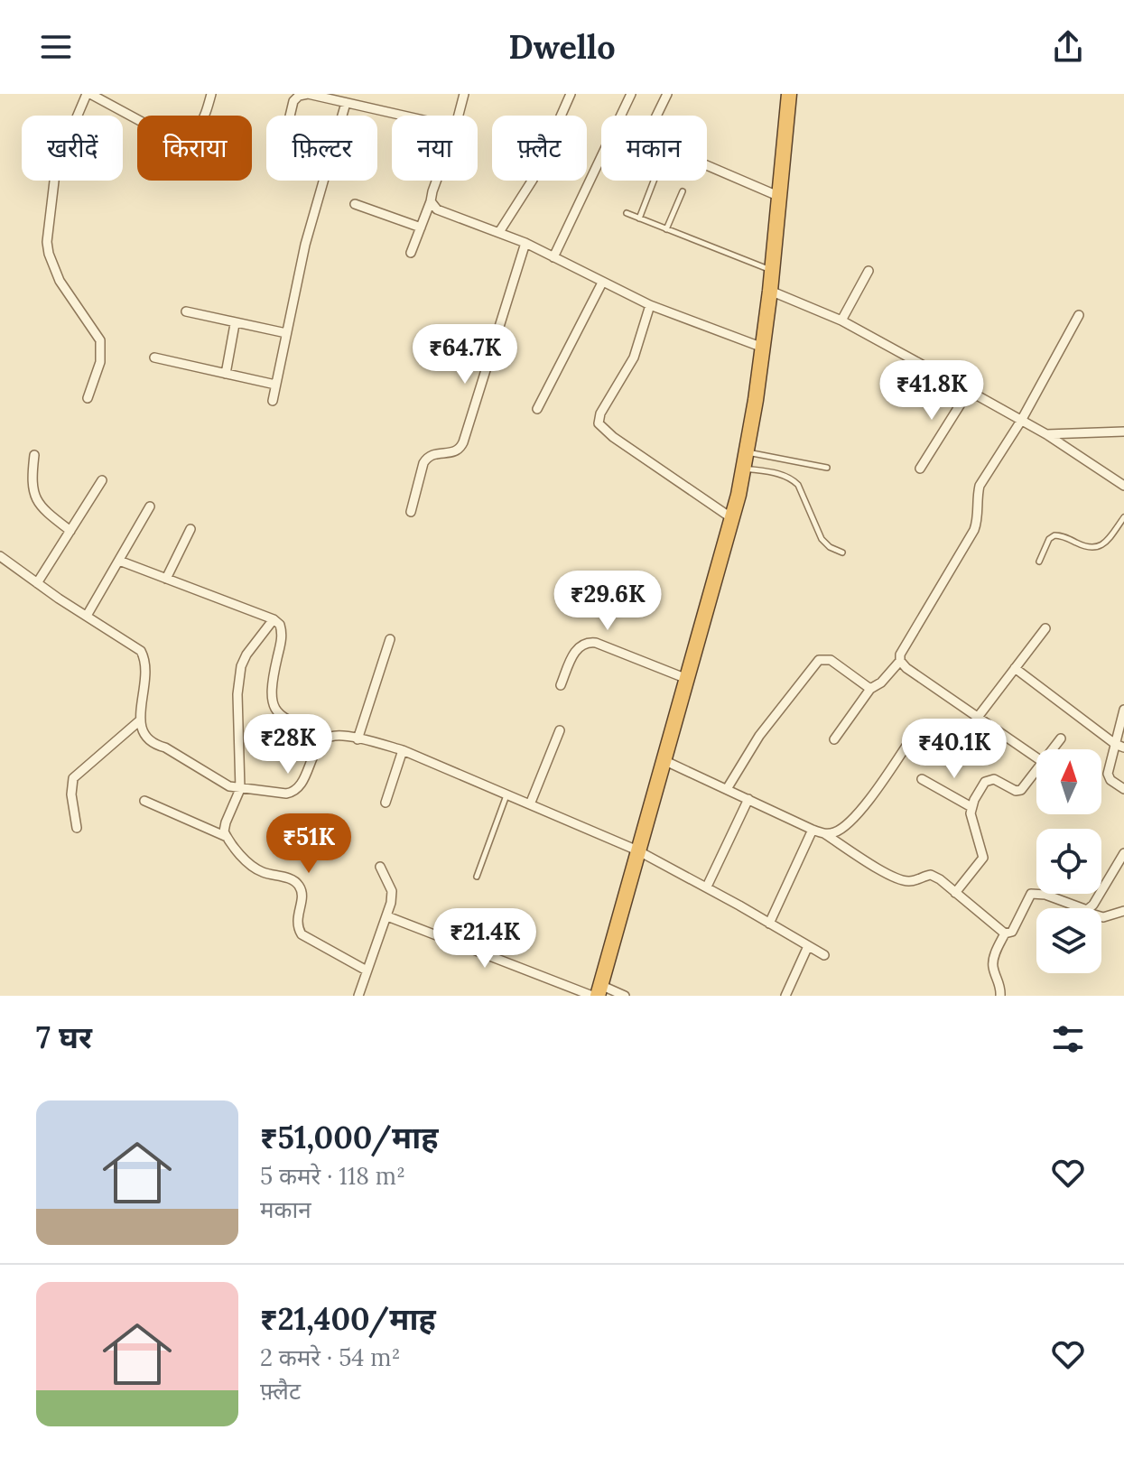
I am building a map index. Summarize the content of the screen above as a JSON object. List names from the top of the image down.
{
  "north": "top",
  "page": {
    "header": "Dwello",
    "chip": [
      "खरीदें",
      "किराया",
      "फ़िल्टर",
      "नया",
      "फ़्लैट",
      "मकान"
    ],
    "price": [
      "₹64.7K",
      "₹41.8K",
      "₹29.6K",
      "₹28K",
      "₹40.1K",
      "₹51K",
      "₹21.4K"
    ],
    "heading": "7 घर",
    "list": [
      {
        "name": "₹51,000/माह",
        "note": "5 कमरे · 118 m² · मकान"
      },
      {
        "name": "₹21,400/माह",
        "note": "2 कमरे · 54 m² · फ़्लैट"
      }
    ]
  }
}
